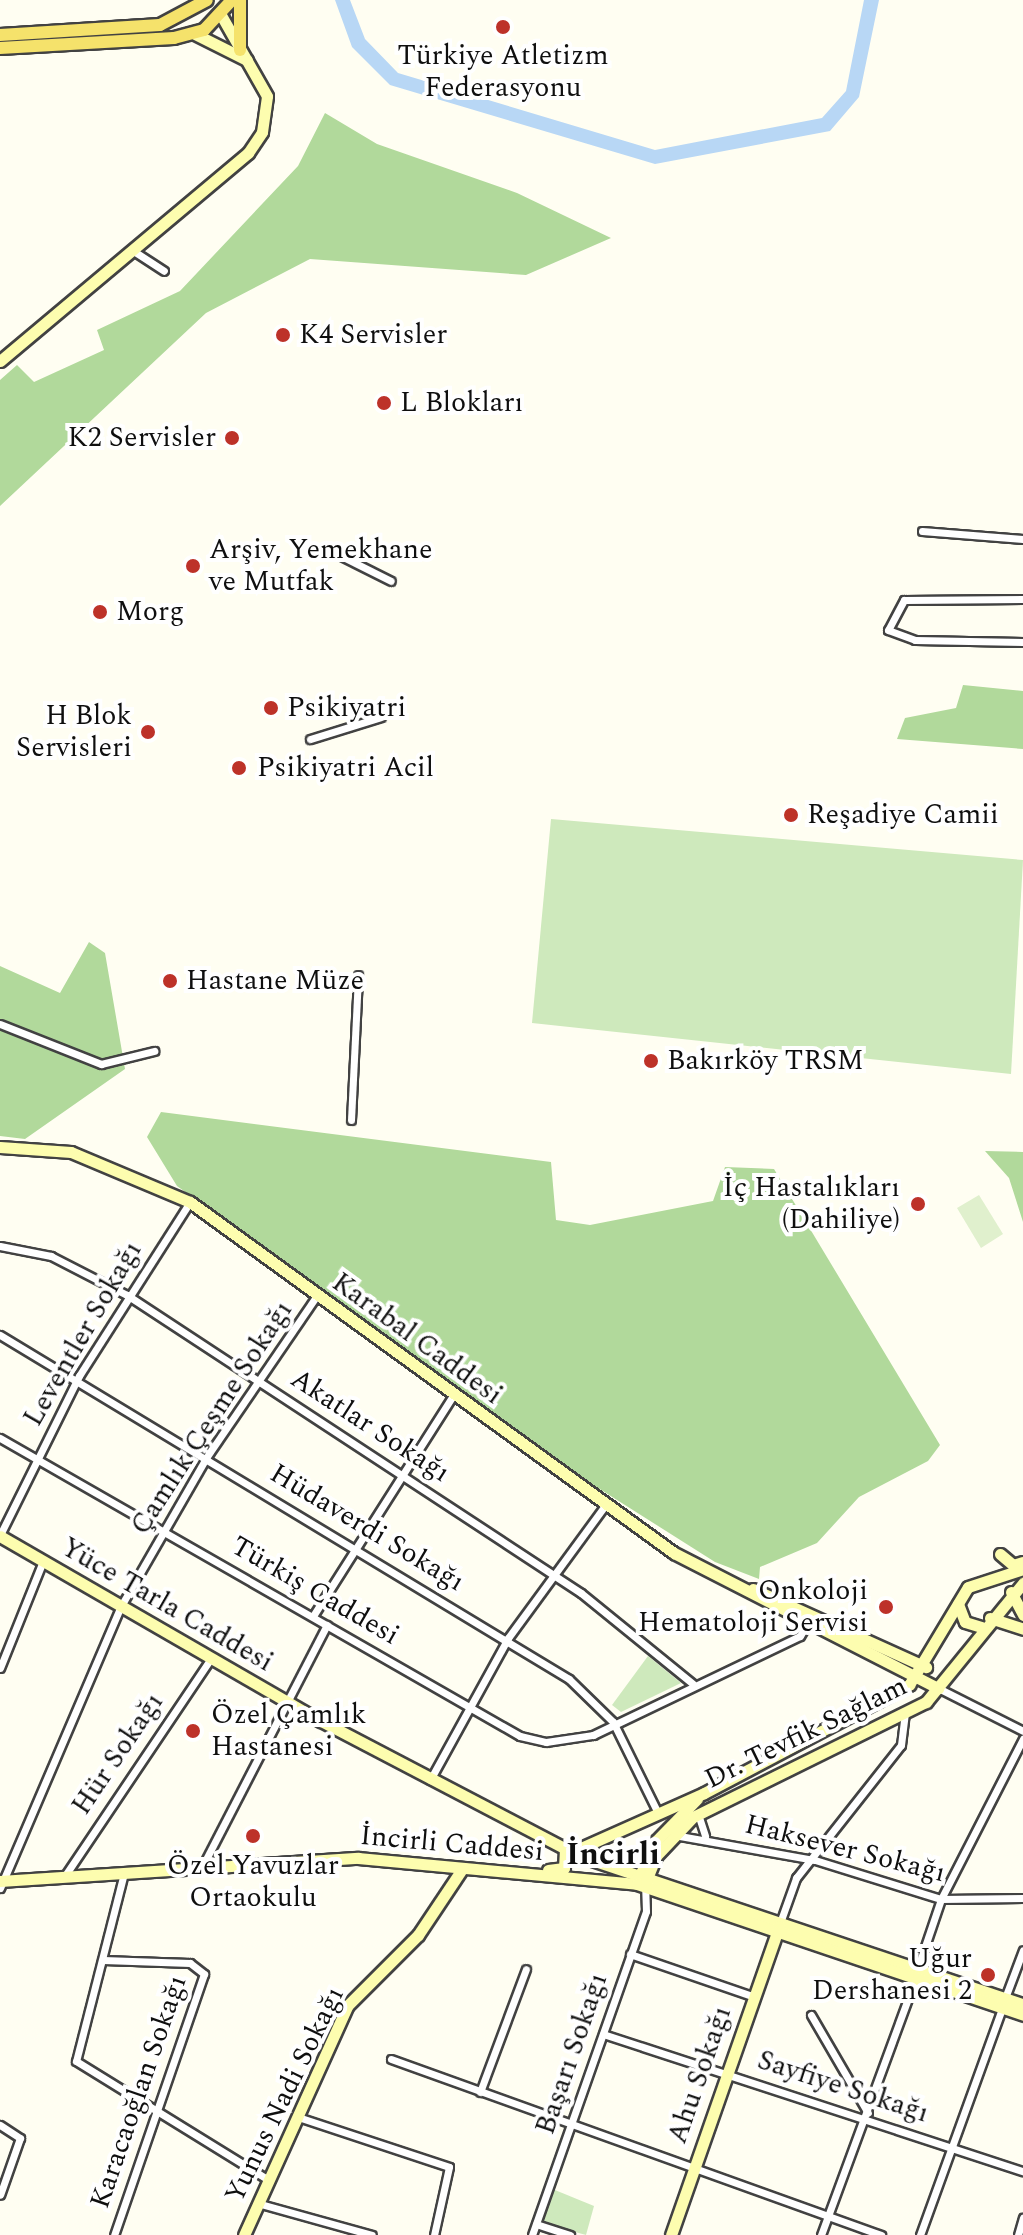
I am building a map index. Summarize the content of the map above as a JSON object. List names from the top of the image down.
{
  "streets": {
    "main road": [
      "Karabal Caddesi",
      "Yüce Tarla Caddesi",
      "Dr. Tevfik Sağlam",
      "İncirli Caddesi",
      "Ahu Sokağı",
      "Yunus Nadi Sokağı"
    ],
    "street": [
      "Leventler Sokağı",
      "Çamlık Çeşme Sokağı",
      "Akatlar Sokağı",
      "Hüdaverdi Sokağı",
      "Türkiş Caddesi",
      "Hür Sokağı",
      "Haksever Sokağı",
      "Başarı Sokağı",
      "Sayfiye Sokağı",
      "Karacaoğlan Sokağı"
    ]
  },
  "crossings": [
    ["Leventler Sokağı", "Karabal Caddesi"],
    ["Leventler Sokağı", "Akatlar Sokağı"],
    ["Leventler Sokağı", "Hüdaverdi Sokağı"],
    ["Leventler Sokağı", "Türkiş Caddesi"],
    ["Leventler Sokağı", "Yüce Tarla Caddesi"],
    ["Karabal Caddesi", "Çamlık Çeşme Sokağı"],
    ["Karabal Caddesi", "Türkiş Caddesi"],
    ["Karabal Caddesi", "Dr. Tevfik Sağlam"],
    ["Çamlık Çeşme Sokağı", "Akatlar Sokağı"],
    ["Çamlık Çeşme Sokağı", "Hüdaverdi Sokağı"],
    ["Çamlık Çeşme Sokağı", "Türkiş Caddesi"],
    ["Çamlık Çeşme Sokağı", "Yüce Tarla Caddesi"],
    ["Çamlık Çeşme Sokağı", "İncirli Caddesi"],
    ["Akatlar Sokağı", "Türkiş Caddesi"],
    ["Hüdaverdi Sokağı", "Türkiş Caddesi"],
    ["Yüce Tarla Caddesi", "Hür Sokağı"],
    ["Yüce Tarla Caddesi", "İncirli Caddesi"],
    ["Dr. Tevfik Sağlam", "İncirli Caddesi"],
    ["Dr. Tevfik Sağlam", "Haksever Sokağı"],
    ["Dr. Tevfik Sağlam", "Başarı Sokağı"],
    ["Hür Sokağı", "İncirli Caddesi"],
    ["İncirli Caddesi", "Başarı Sokağı"],
    ["İncirli Caddesi", "Ahu Sokağı"],
    ["İncirli Caddesi", "Yunus Nadi Sokağı"],
    ["Başarı Sokağı", "Sayfiye Sokağı"],
    ["Ahu Sokağı", "Sayfiye Sokağı"]
  ],
  "districts": ["İncirli"],
  "places": [
    "Türkiye Atletizm Federasyonu",
    "K4 Servisler",
    "L Blokları",
    "K2 Servisler",
    "Arşiv, Yemekhane ve Mutfak",
    "Morg",
    "Psikiyatri",
    "H Blok Servisleri",
    "Psikiyatri Acil",
    "Reşadiye Camii",
    "Hastane Müze",
    "Bakırköy TRSM",
    "İç Hastalıkları (Dahiliye)",
    "Onkoloji Hematoloji Servisi",
    "Özel Çamlık Hastanesi",
    "Özel Yavuzlar Ortaokulu",
    "Uğur Dershanesi 2"
  ]
}
